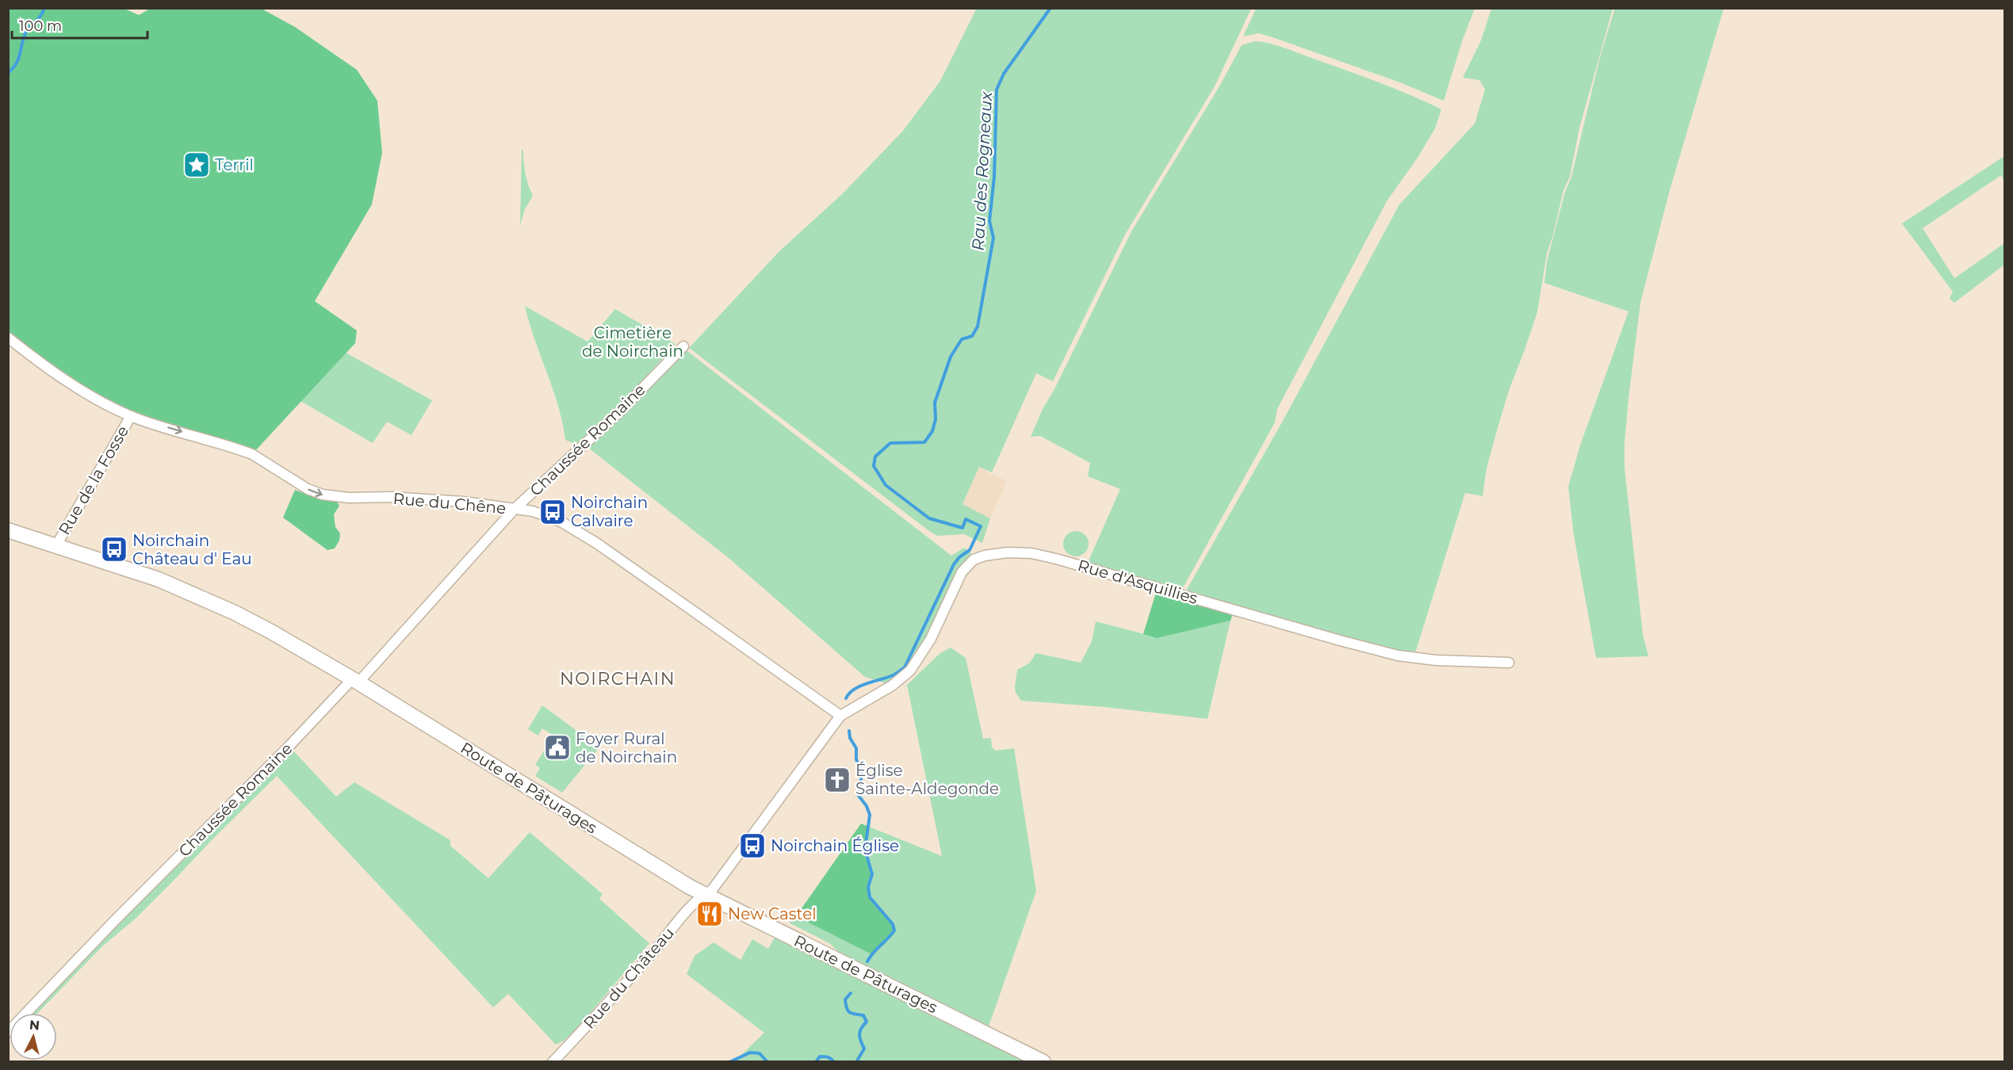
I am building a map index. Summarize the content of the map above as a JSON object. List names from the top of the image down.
{
  "streets": {
    "main road": ["Route de Pâturages"],
    "street": [
      "Chaussée Romaine",
      "Rue de la Fosse",
      "Rue du Chêne",
      "Rue d'Asquillies",
      "Rue du Château"
    ]
  },
  "crossings": [
    ["Chaussée Romaine", "Rue du Chêne"],
    ["Chaussée Romaine", "Route de Pâturages"],
    ["Rue de la Fosse", "Rue du Chêne"],
    ["Rue de la Fosse", "Route de Pâturages"],
    ["Rue du Chêne", "Rue d'Asquillies"],
    ["Rue du Chêne", "Rue du Château"],
    ["Rue d'Asquillies", "Rue du Château"],
    ["Route de Pâturages", "Rue du Château"]
  ],
  "one_way": ["Rue du Chêne"],
  "districts": ["NOIRCHAIN"],
  "water": ["Rau des Rogneaux"],
  "parks": ["Cimetière de Noirchain"],
  "places": {
    "place": ["Terril"],
    "bus stop": ["Noirchain Calvaire", "Noirchain Château d' Eau", "Noirchain Église"],
    "public building": ["Foyer Rural de Noirchain"],
    "church": ["Église Sainte-Aldegonde"],
    "restaurant": ["New Castel"]
  },
  "scale_bar": "100 m",
  "north": "top"
}
